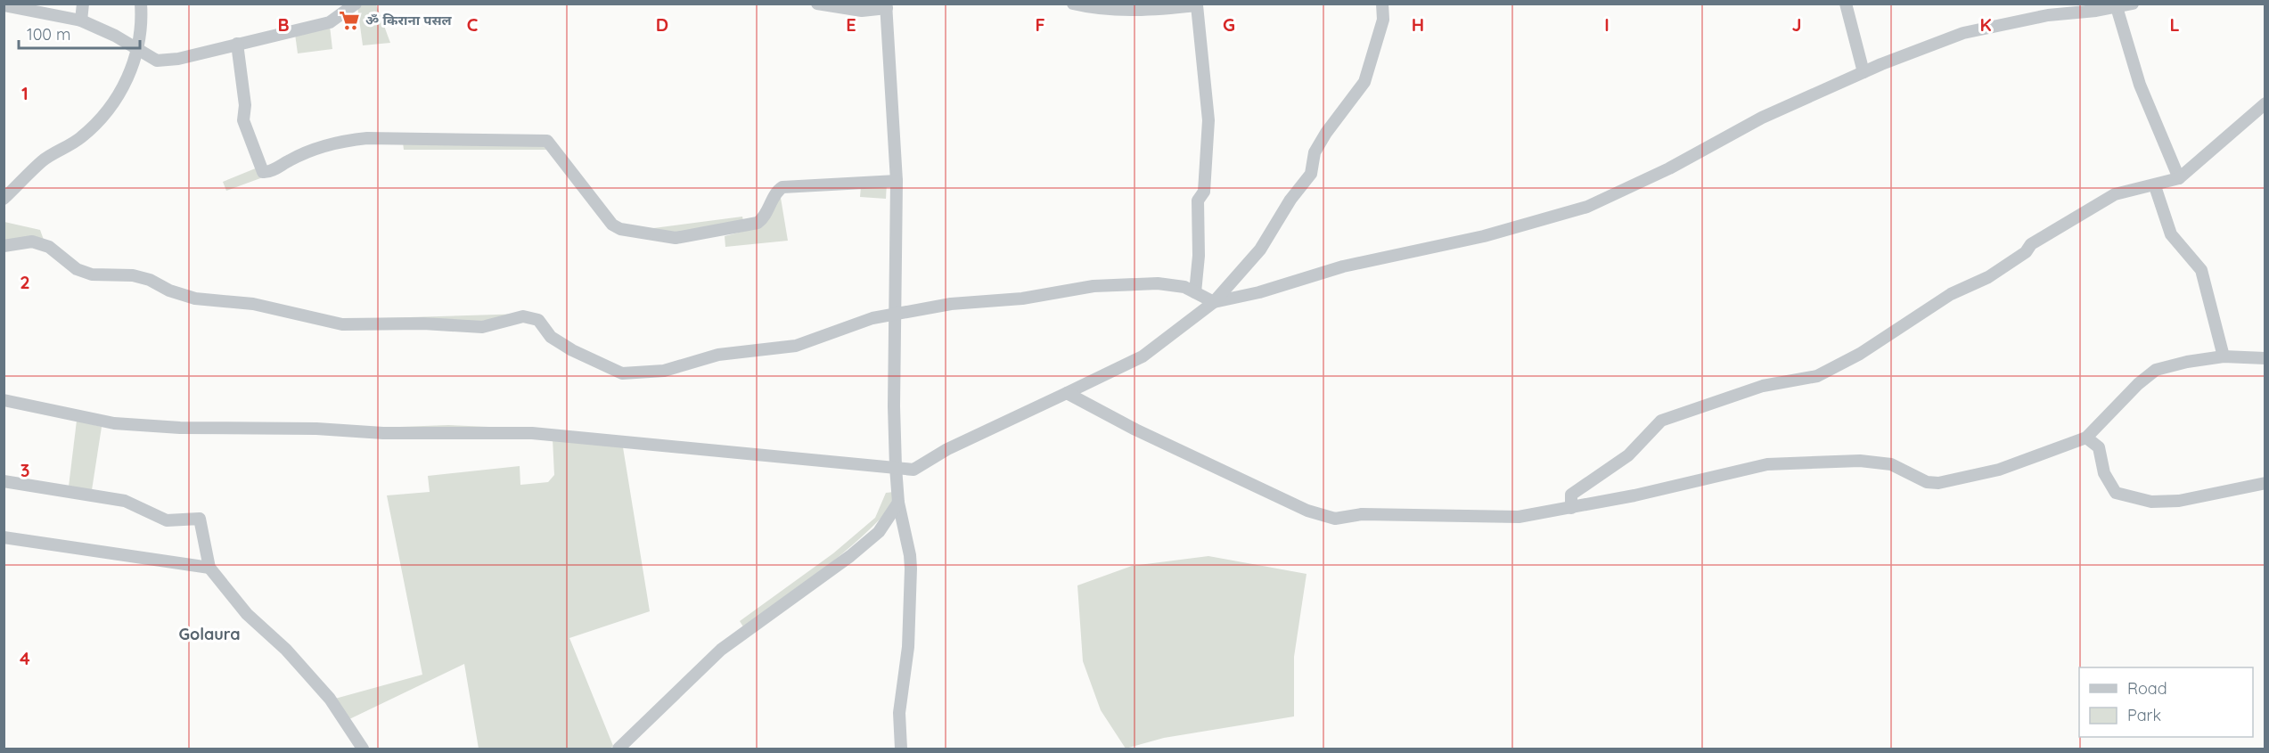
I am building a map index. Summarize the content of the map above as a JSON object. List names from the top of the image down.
{
  "districts": ["Golaura"],
  "places": {
    "supermarket": ["ॐ किराना पसल"]
  },
  "legend": ["Road", "Park"],
  "scale_bar": "100 m",
  "grid": {
    "columns": [
      "B",
      "C",
      "D",
      "E",
      "F",
      "G",
      "H",
      "I",
      "J",
      "K",
      "L"
    ],
    "rows": [
      "1",
      "2",
      "3",
      "4"
    ]
  }
}
